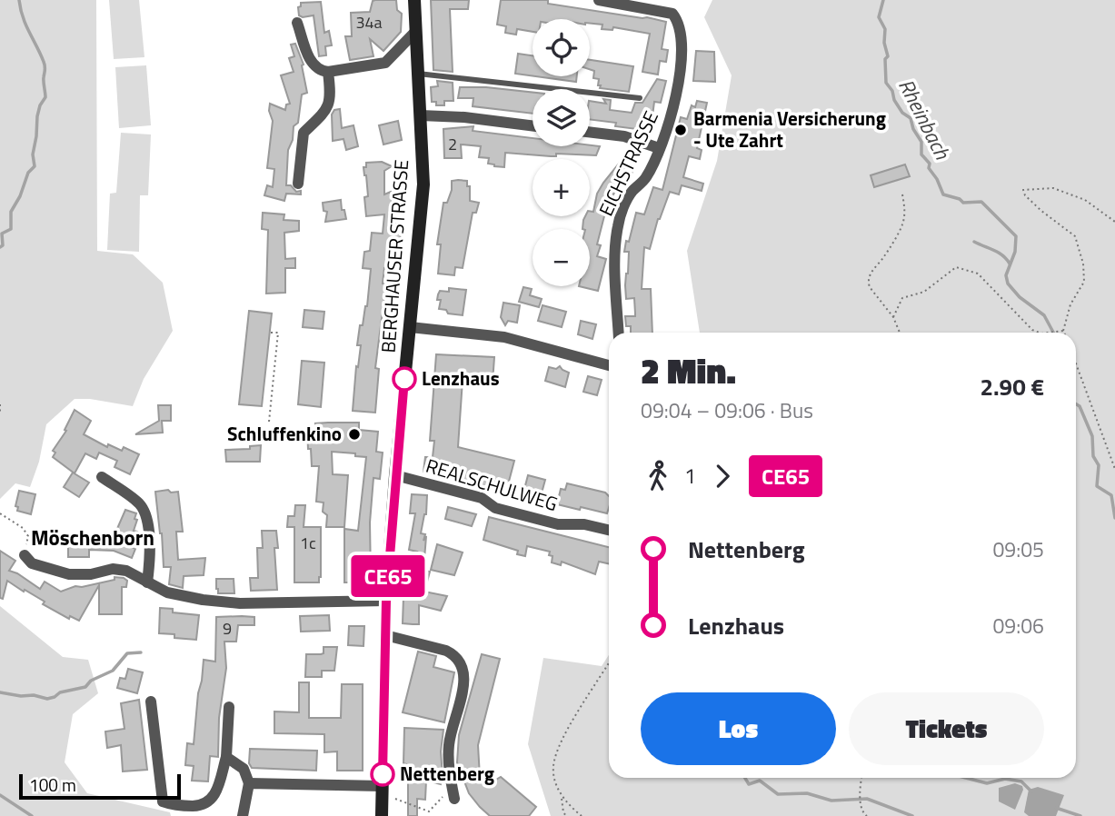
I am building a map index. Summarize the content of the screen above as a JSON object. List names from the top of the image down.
{
  "streets": {
    "street": ["EICHSTRASSE", "BERGHAUSER STRASSE", "REALSCHULWEG"]
  },
  "crossings": [
    ["BERGHAUSER STRASSE", "REALSCHULWEG"]
  ],
  "districts": ["Möschenborn"],
  "water": ["Rheinbach"],
  "places": [
    "Barmenia Versicherung - Ute Zahrt",
    "Lenzhaus",
    "Schluffenkino",
    "Nettenberg"
  ],
  "lines": ["bus line CE65"],
  "house_numbers": [
    "34a",
    "2",
    "1c",
    "9"
  ],
  "scale_bar": "100 m",
  "page": {
    "on_map": "CE65",
    "map_buttons": ["+", "−"],
    "heading": ["2 Min.", "09:04 – 09:06 · Bus", "2.90 €"],
    "legs": ["1", "CE65"],
    "list": [
      {
        "name": "Nettenberg",
        "value": "09:05"
      },
      {
        "name": "Lenzhaus",
        "value": "09:06"
      }
    ],
    "buttons": ["Los", "Tickets"],
    "scale": "100 m"
  }
}
